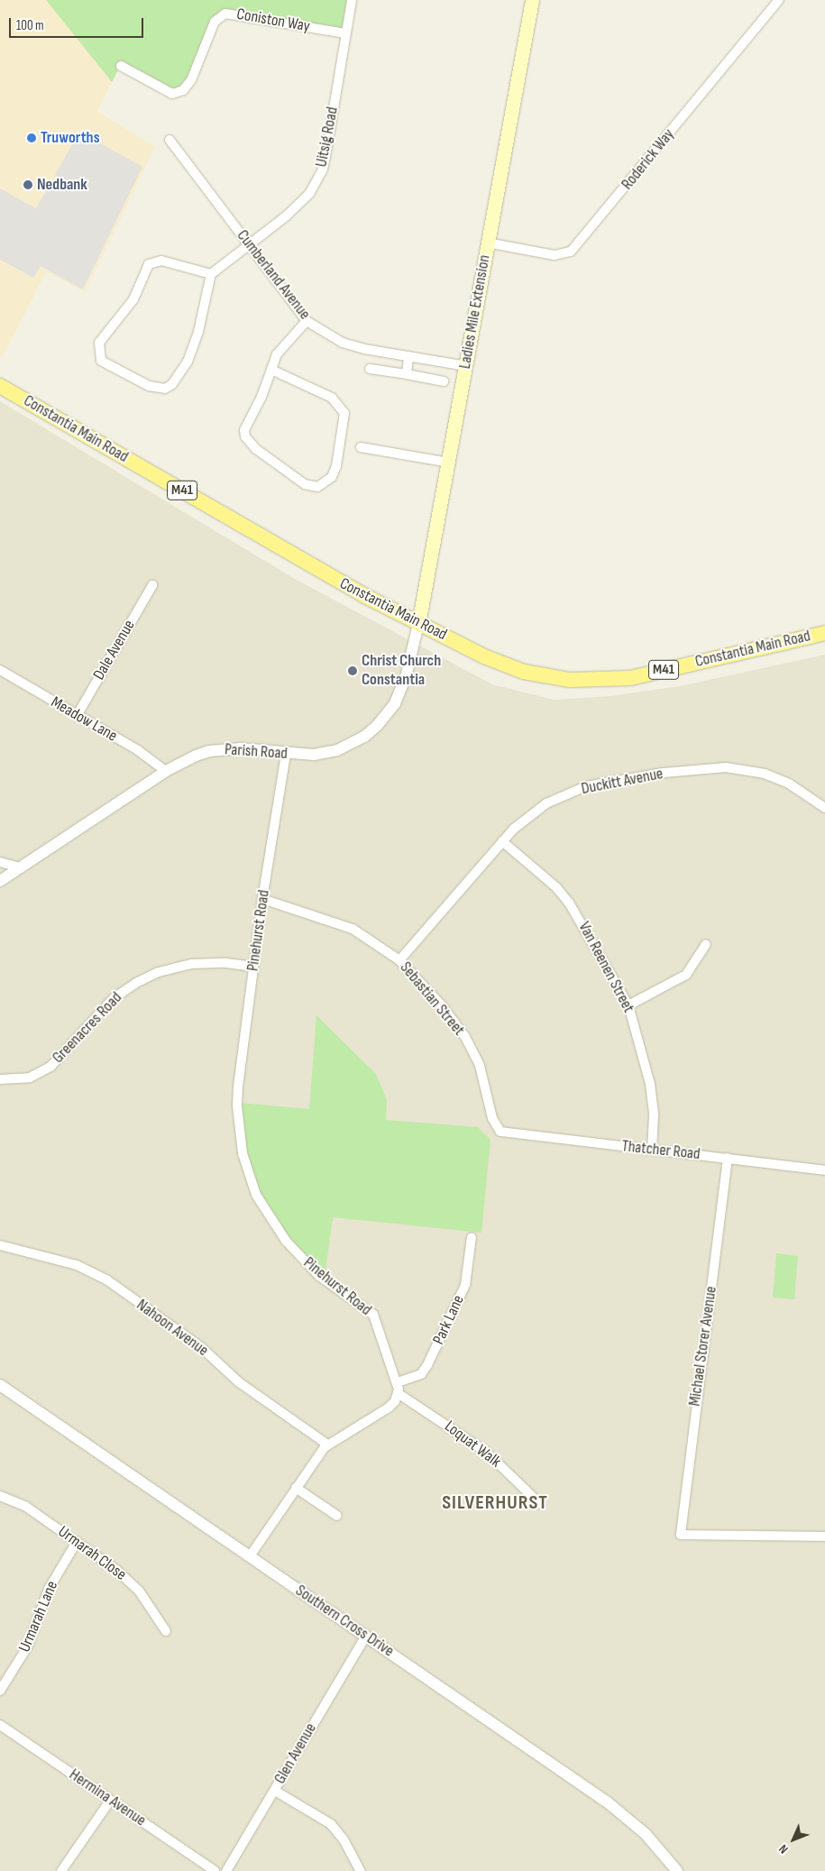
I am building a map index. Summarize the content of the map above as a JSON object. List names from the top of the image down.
{
  "streets": {
    "main road": ["Ladies Mile Extension", "Constantia Main Road", "M41"],
    "street": [
      "Coniston Way",
      "Uitsig Road",
      "Roderick Way",
      "Cumberland Avenue",
      "Dale Avenue",
      "Meadow Lane",
      "Parish Road",
      "Duckitt Avenue",
      "Pinehurst Road",
      "Van Reenen Street",
      "Sebastian Street",
      "Greenacres Road",
      "Thatcher Road",
      "Park Lane",
      "Nahoon Avenue",
      "Michael Storer Avenue",
      "Loquat Walk",
      "Urmarah Close",
      "Urmarah Lane",
      "Southern Cross Drive",
      "Glen Avenue",
      "Hermina Avenue"
    ]
  },
  "crossings": [
    ["Coniston Way", "Uitsig Road"],
    ["Uitsig Road", "Cumberland Avenue"],
    ["Roderick Way", "Ladies Mile Extension"],
    ["Cumberland Avenue", "Ladies Mile Extension"],
    ["Ladies Mile Extension", "Constantia Main Road"],
    ["Ladies Mile Extension", "Parish Road"],
    ["Constantia Main Road", "Parish Road"],
    ["Dale Avenue", "Meadow Lane"],
    ["Meadow Lane", "Parish Road"],
    ["Parish Road", "Pinehurst Road"],
    ["Duckitt Avenue", "Van Reenen Street"],
    ["Duckitt Avenue", "Sebastian Street"],
    ["Pinehurst Road", "Sebastian Street"],
    ["Pinehurst Road", "Greenacres Road"],
    ["Pinehurst Road", "Park Lane"],
    ["Pinehurst Road", "Loquat Walk"],
    ["Van Reenen Street", "Thatcher Road"],
    ["Sebastian Street", "Thatcher Road"],
    ["Thatcher Road", "Michael Storer Avenue"],
    ["Urmarah Close", "Urmarah Lane"],
    ["Southern Cross Drive", "Glen Avenue"]
  ],
  "districts": ["SILVERHURST"],
  "places": ["Truworths", "Nedbank", "Christ Church Constantia"],
  "scale_bar": "100 m",
  "north": "bottom left"
}
